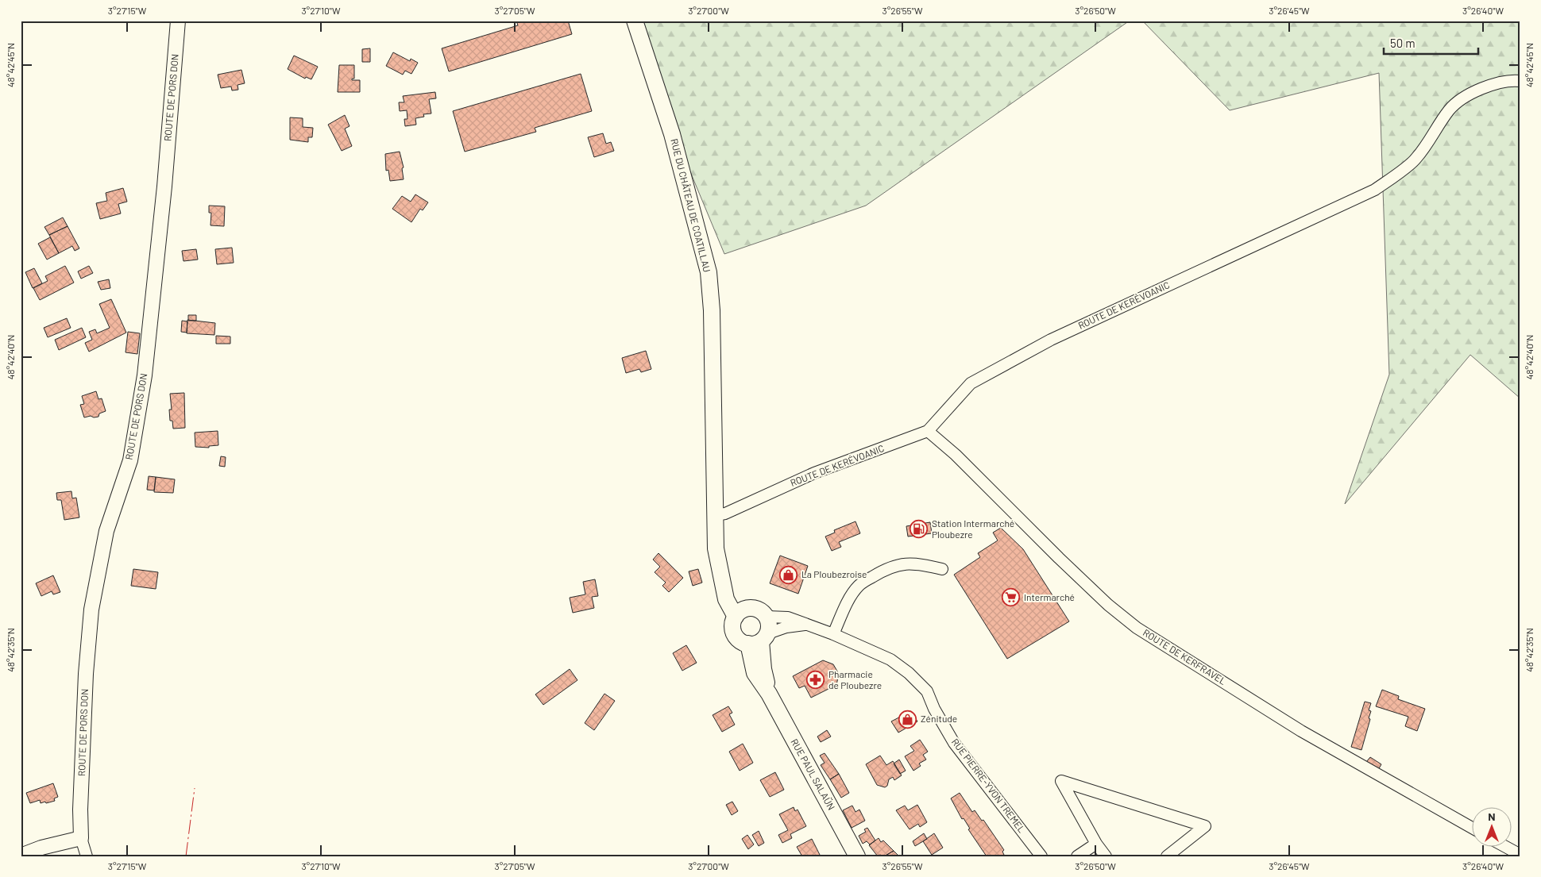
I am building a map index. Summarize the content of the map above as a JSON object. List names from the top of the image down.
{
  "streets": {
    "main road": ["RUE DU CHÂTEAU DE COATILLAU", "RUE PAUL SALAÜN"],
    "street": [
      "ROUTE DE PORS DON",
      "ROUTE DE KERÉVOANIC",
      "ROUTE DE KERFRAVEL",
      "RUE PIERRE-YVON TREMEL"
    ]
  },
  "crossings": [
    ["RUE DU CHÂTEAU DE COATILLAU", "ROUTE DE KERÉVOANIC"],
    ["ROUTE DE KERÉVOANIC", "ROUTE DE KERFRAVEL"],
    ["RUE PAUL SALAÜN", "RUE PIERRE-YVON TREMEL"]
  ],
  "places": {
    "fuel station": ["Station Intermarché Ploubezre"],
    "shop": ["La Ploubezroise", "Zénitude"],
    "supermarket": ["Intermarché"],
    "pharmacy": ["Pharmacie de Ploubezre"]
  },
  "scale_bar": "50 m",
  "north": "top",
  "coordinates": [
    "3°27'15\"W",
    "3°27'10\"W",
    "3°27'05\"W",
    "3°27'00\"W",
    "3°26'55\"W",
    "3°26'50\"W",
    "3°26'45\"W",
    "3°26'40\"W",
    "48°42'45\"N",
    "48°42'40\"N",
    "48°42'35\"N"
  ]
}
